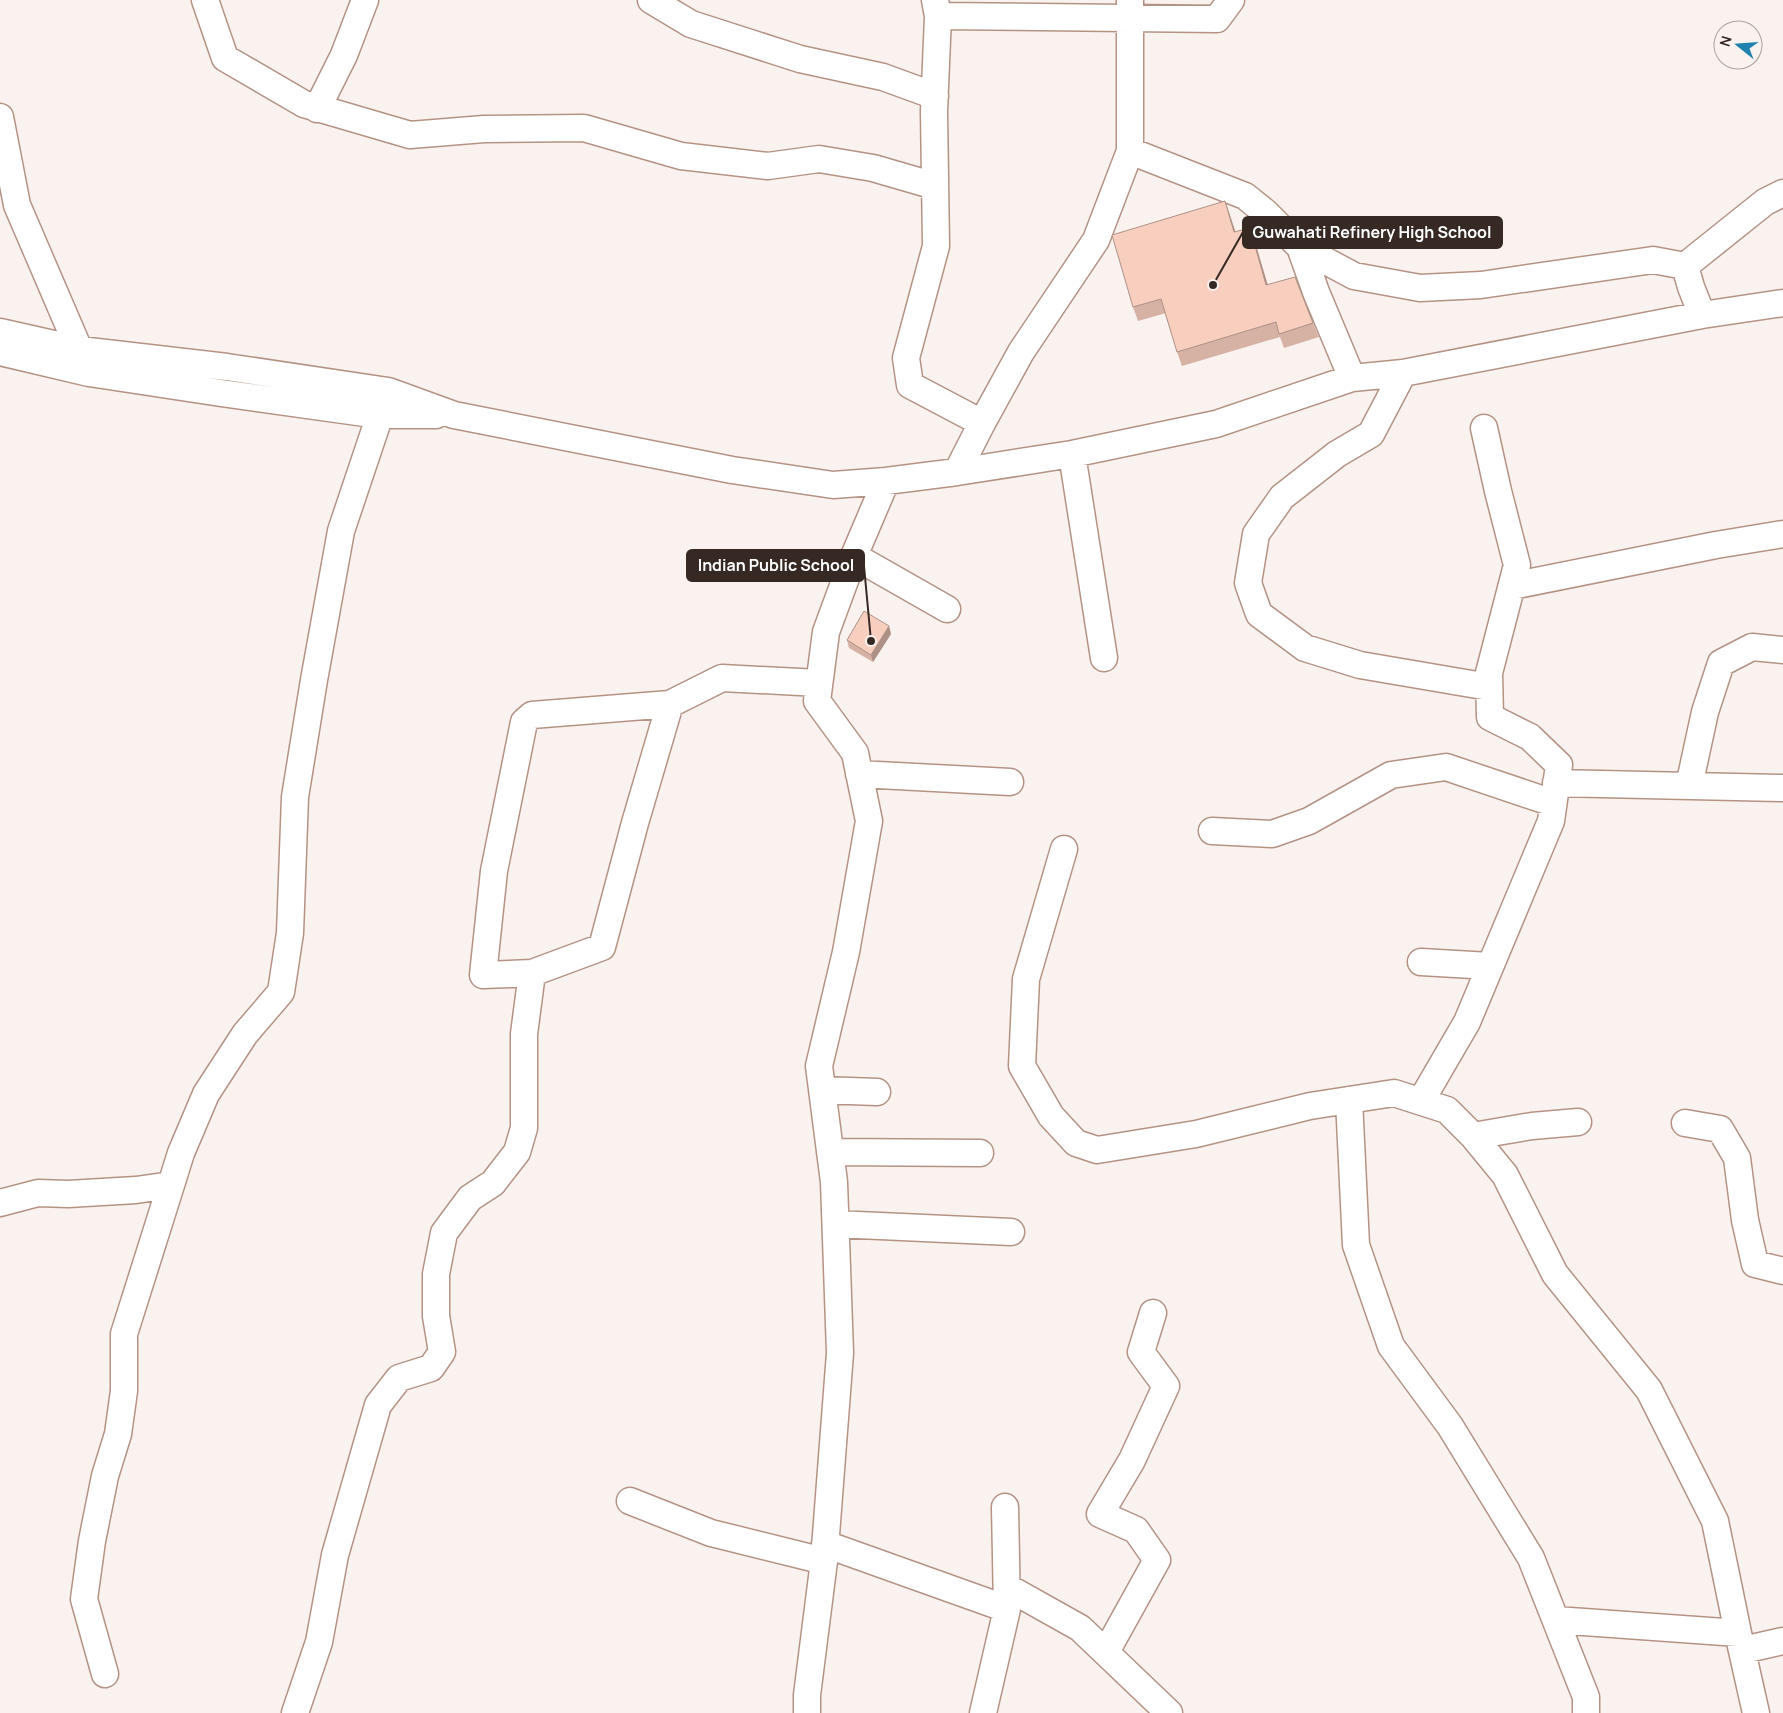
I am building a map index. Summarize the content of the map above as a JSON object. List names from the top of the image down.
{
  "places": ["Guwahati Refinery High School", "Indian Public School"],
  "north": "left"
}
